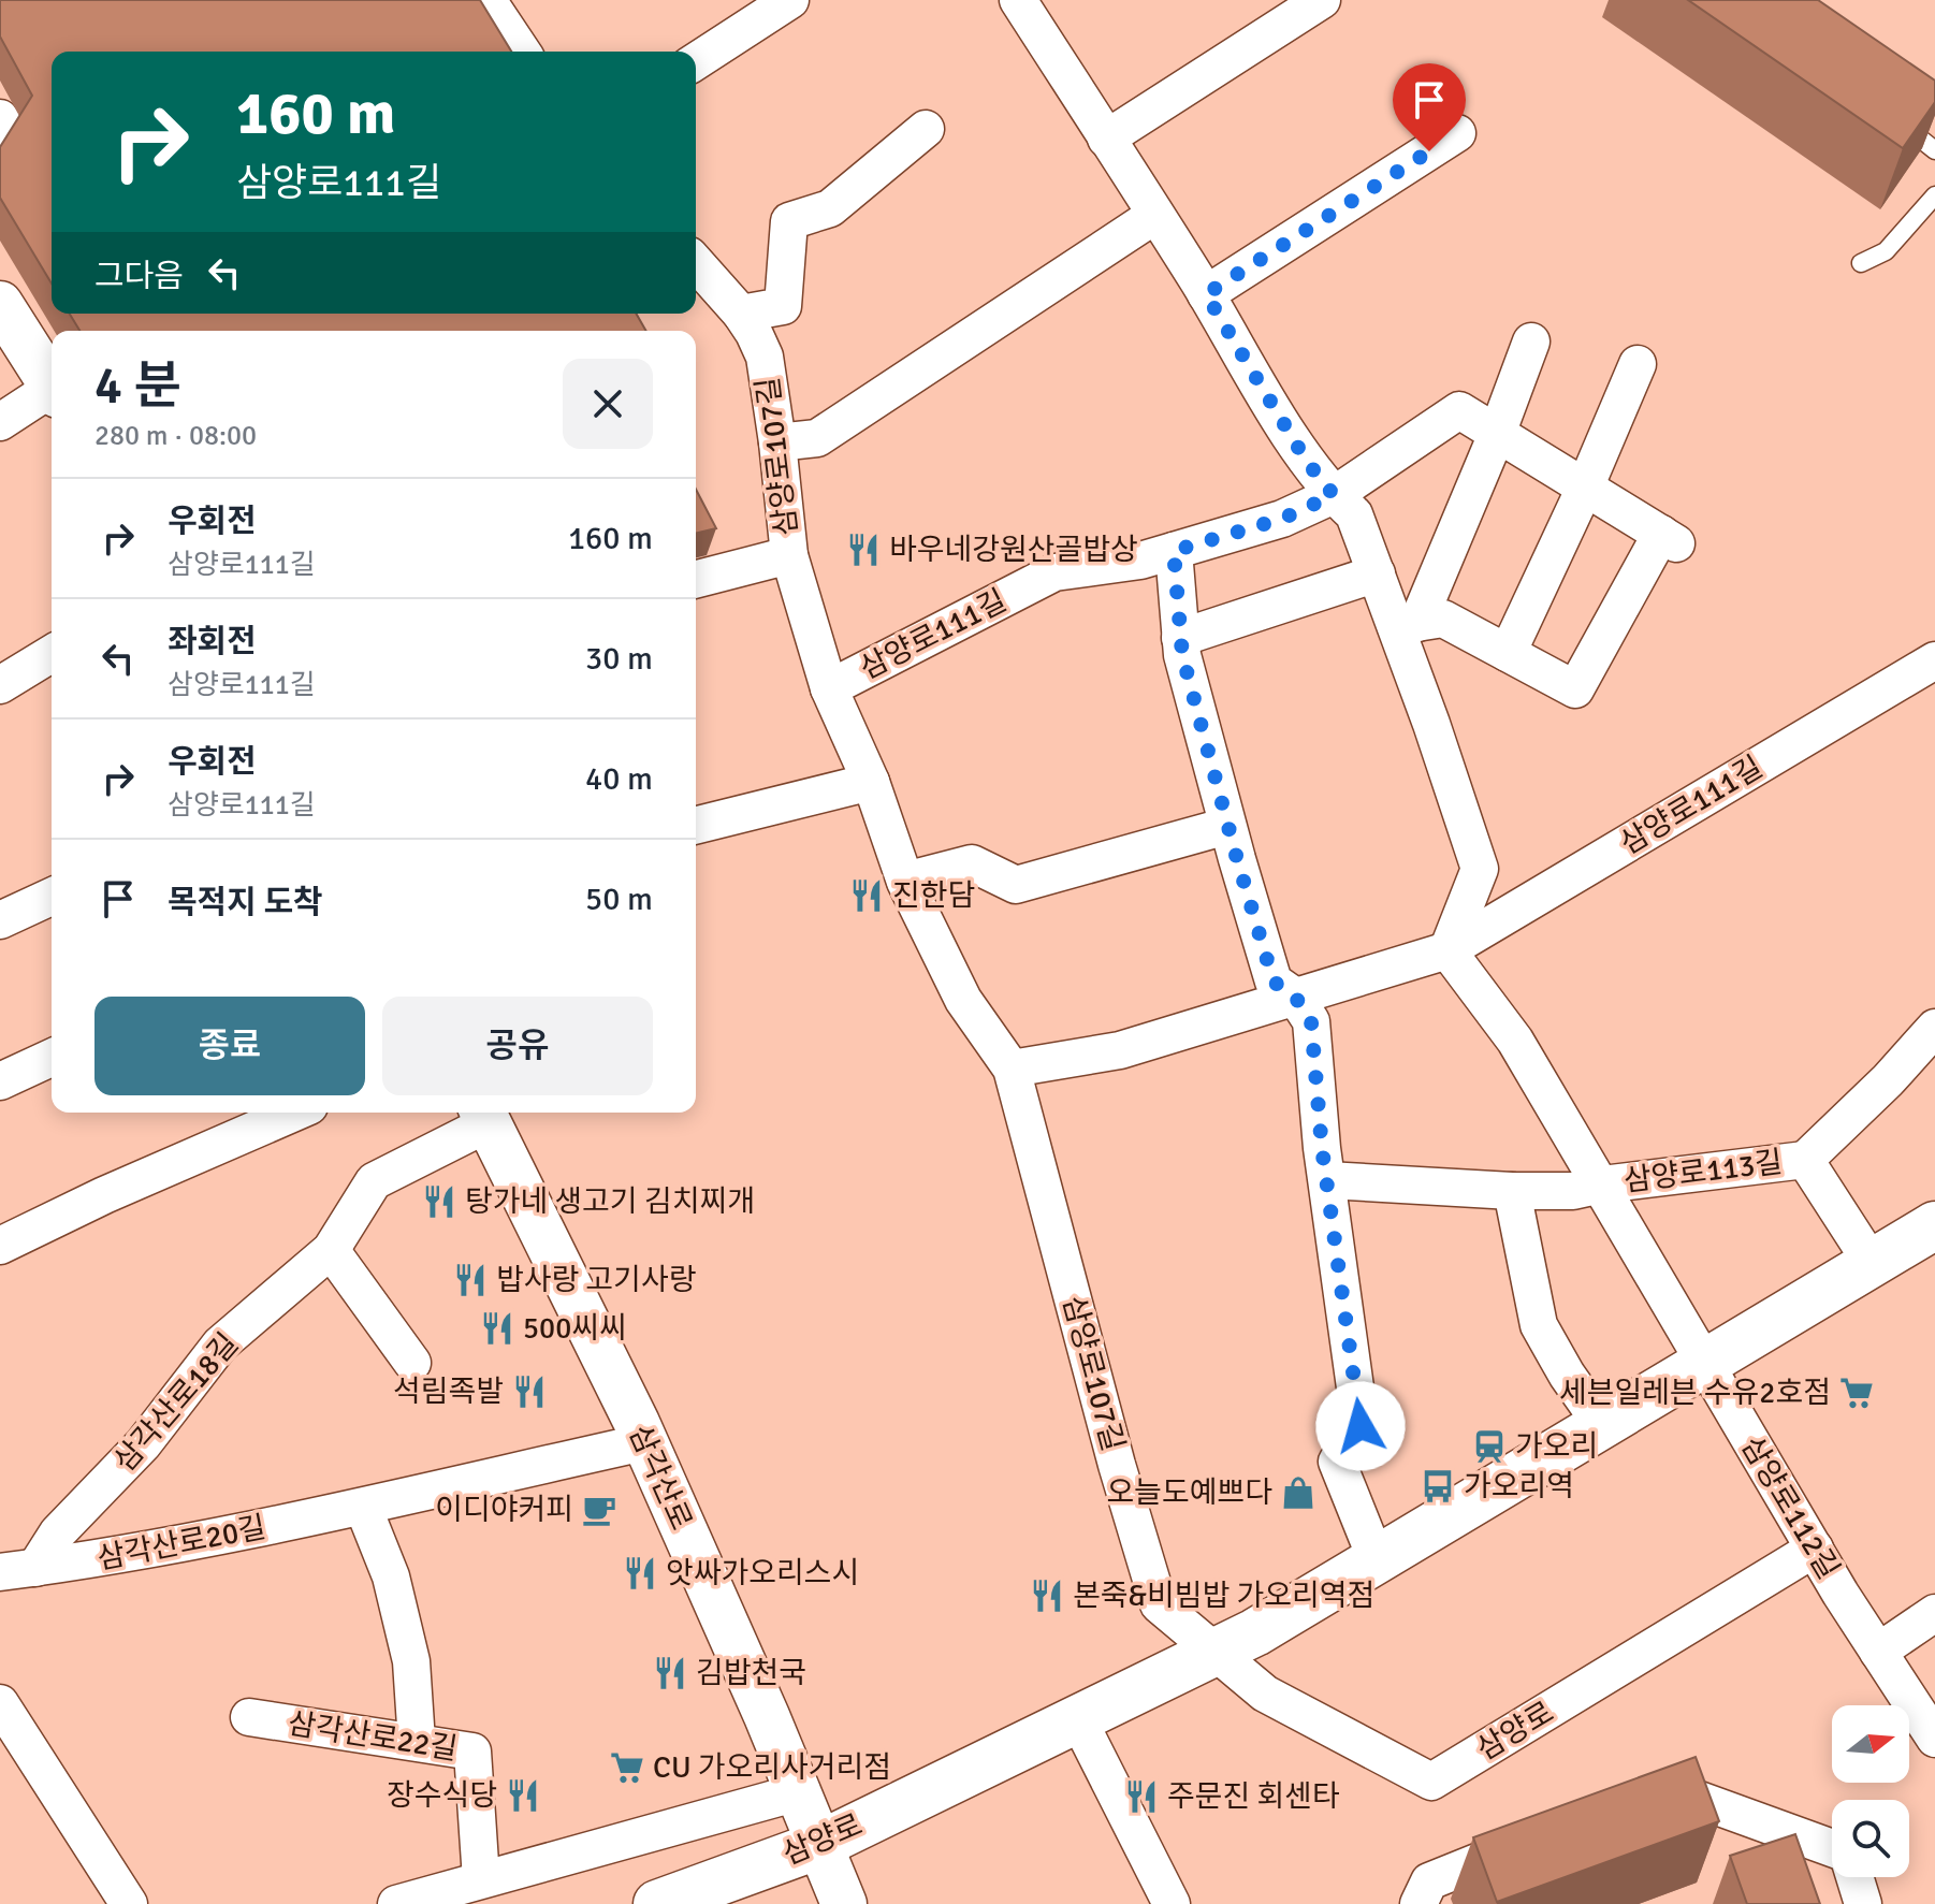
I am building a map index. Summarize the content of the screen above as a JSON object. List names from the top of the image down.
{
  "streets": {
    "main road": ["삼양로"],
    "street": [
      "삼양로107길",
      "삼양로111길",
      "삼양로113길",
      "삼각산로18길",
      "삼각산로",
      "삼양로112길",
      "삼각산로20길",
      "삼각산로22길"
    ]
  },
  "crossings": [
    ["삼양로107길", "삼양로111길"],
    ["삼양로107길", "삼양로"],
    ["삼양로113길", "삼양로"],
    ["삼각산로18길", "삼각산로"],
    ["삼각산로18길", "삼각산로20길"],
    ["삼각산로", "삼각산로20길"],
    ["삼각산로", "삼양로"],
    ["삼양로112길", "삼양로"]
  ],
  "places": {
    "restaurant": [
      "바우네강원산골밥상",
      "진한담",
      "탕가네 생고기 김치찌개",
      "밥사랑 고기사랑",
      "500씨씨",
      "석림족발",
      "앗싸가오리스시",
      "본죽&비빔밥 가오리역점",
      "김밥천국",
      "장수식당",
      "주문진 회센타"
    ],
    "supermarket": ["세븐일레븐 수유2호점", "CU 가오리사거리점"],
    "station": ["가오리"],
    "bus stop": ["가오리역"],
    "shop": ["오늘도예쁘다"],
    "cafe": ["이디야커피"]
  },
  "north": "right",
  "page": {
    "turn": ["160 m", "삼양로111길"],
    "then": "그다음",
    "heading": ["4 분", "280 m · 08:00"],
    "list": [
      {
        "name": "우회전",
        "note": "삼양로111길",
        "value": "160 m"
      },
      {
        "name": "좌회전",
        "note": "삼양로111길",
        "value": "30 m"
      },
      {
        "name": "우회전",
        "note": "삼양로111길",
        "value": "40 m"
      },
      {
        "name": "목적지 도착",
        "value": "50 m"
      }
    ],
    "buttons": ["종료", "공유"]
  }
}
